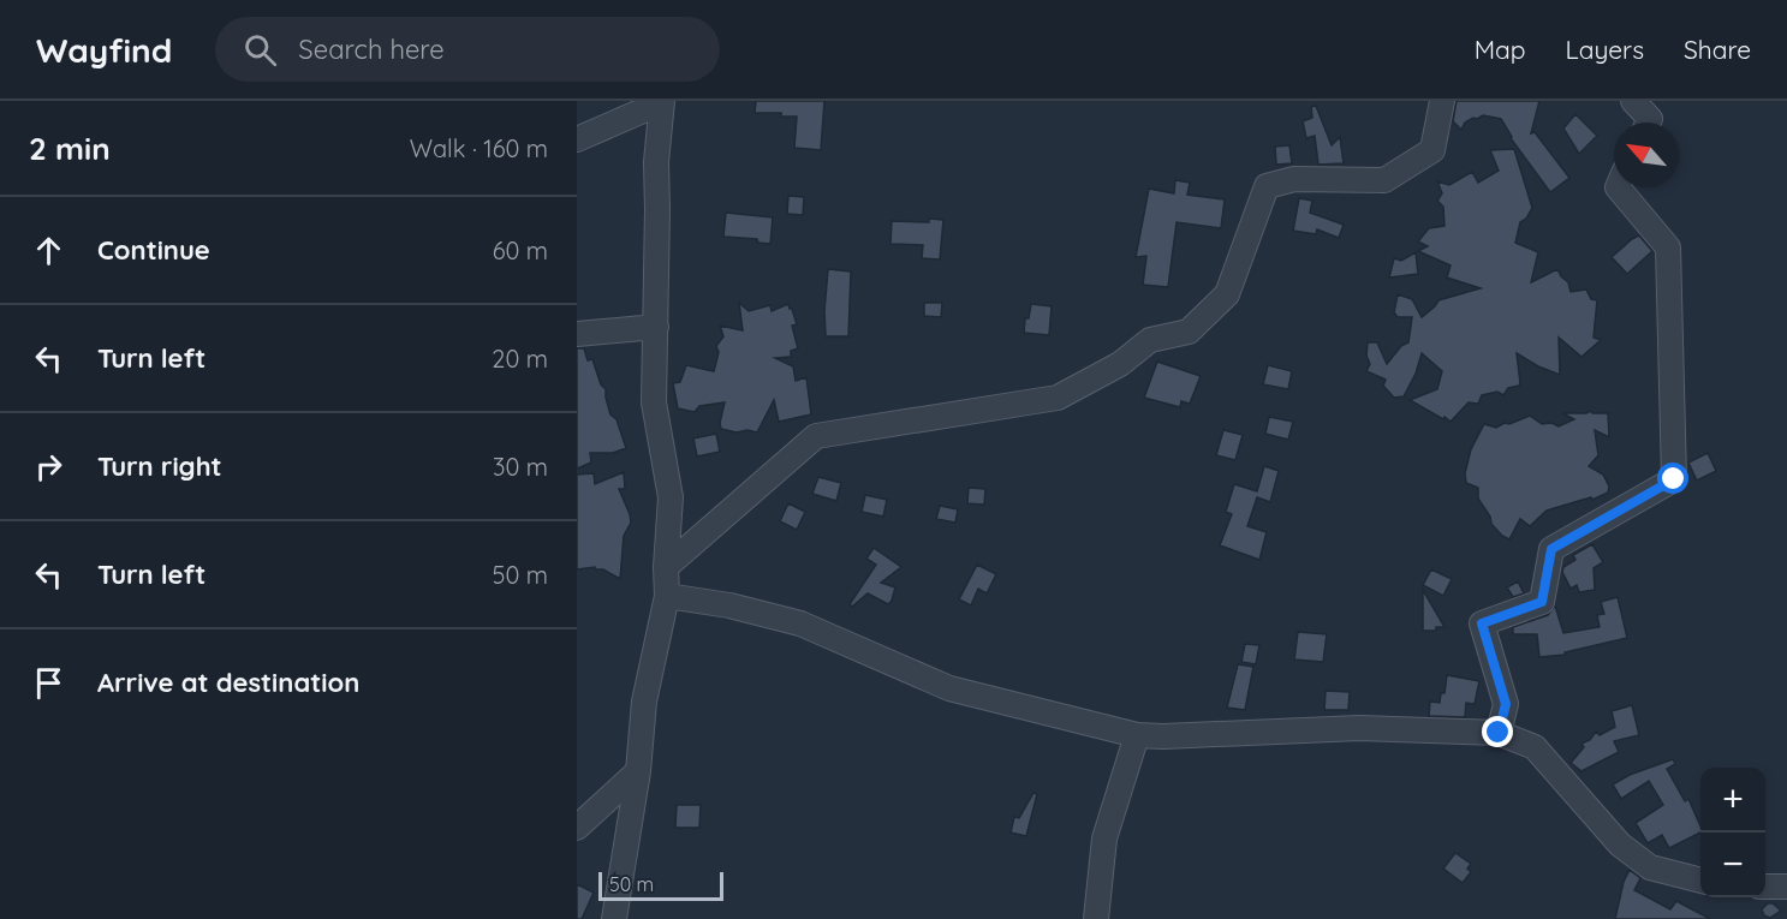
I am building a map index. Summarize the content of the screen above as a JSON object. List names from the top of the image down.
{
  "scale_bar": "50 m",
  "north": "top left",
  "page": {
    "header": "Wayfind",
    "search": "Search here",
    "nav": ["Map", "Layers", "Share"],
    "heading": ["2 min", "Walk · 160 m"],
    "list": [
      ["Continue", "60 m"],
      ["Turn left", "20 m"],
      ["Turn right", "30 m"],
      ["Turn left", "50 m"],
      "Arrive at destination"
    ],
    "map_buttons": ["+", "−"],
    "scale": "50 m"
  }
}
